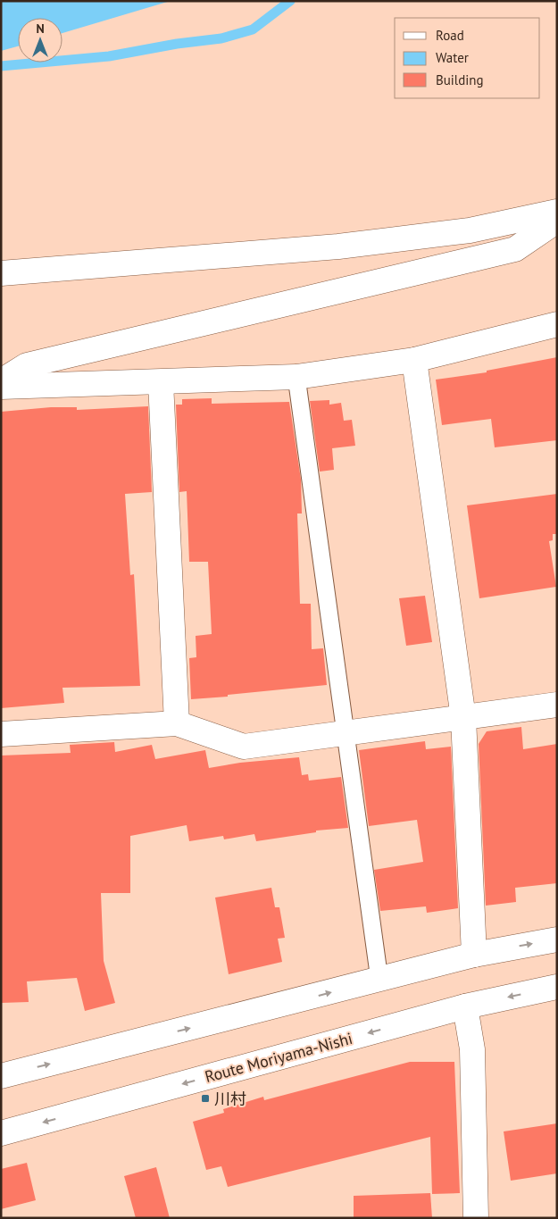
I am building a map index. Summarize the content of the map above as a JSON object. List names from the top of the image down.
{
  "streets": {
    "street": ["Route Moriyama-Nishi"]
  },
  "places": {
    "transit": ["川村"]
  },
  "legend": ["Road", "Water", "Building"],
  "north": "top"
}
